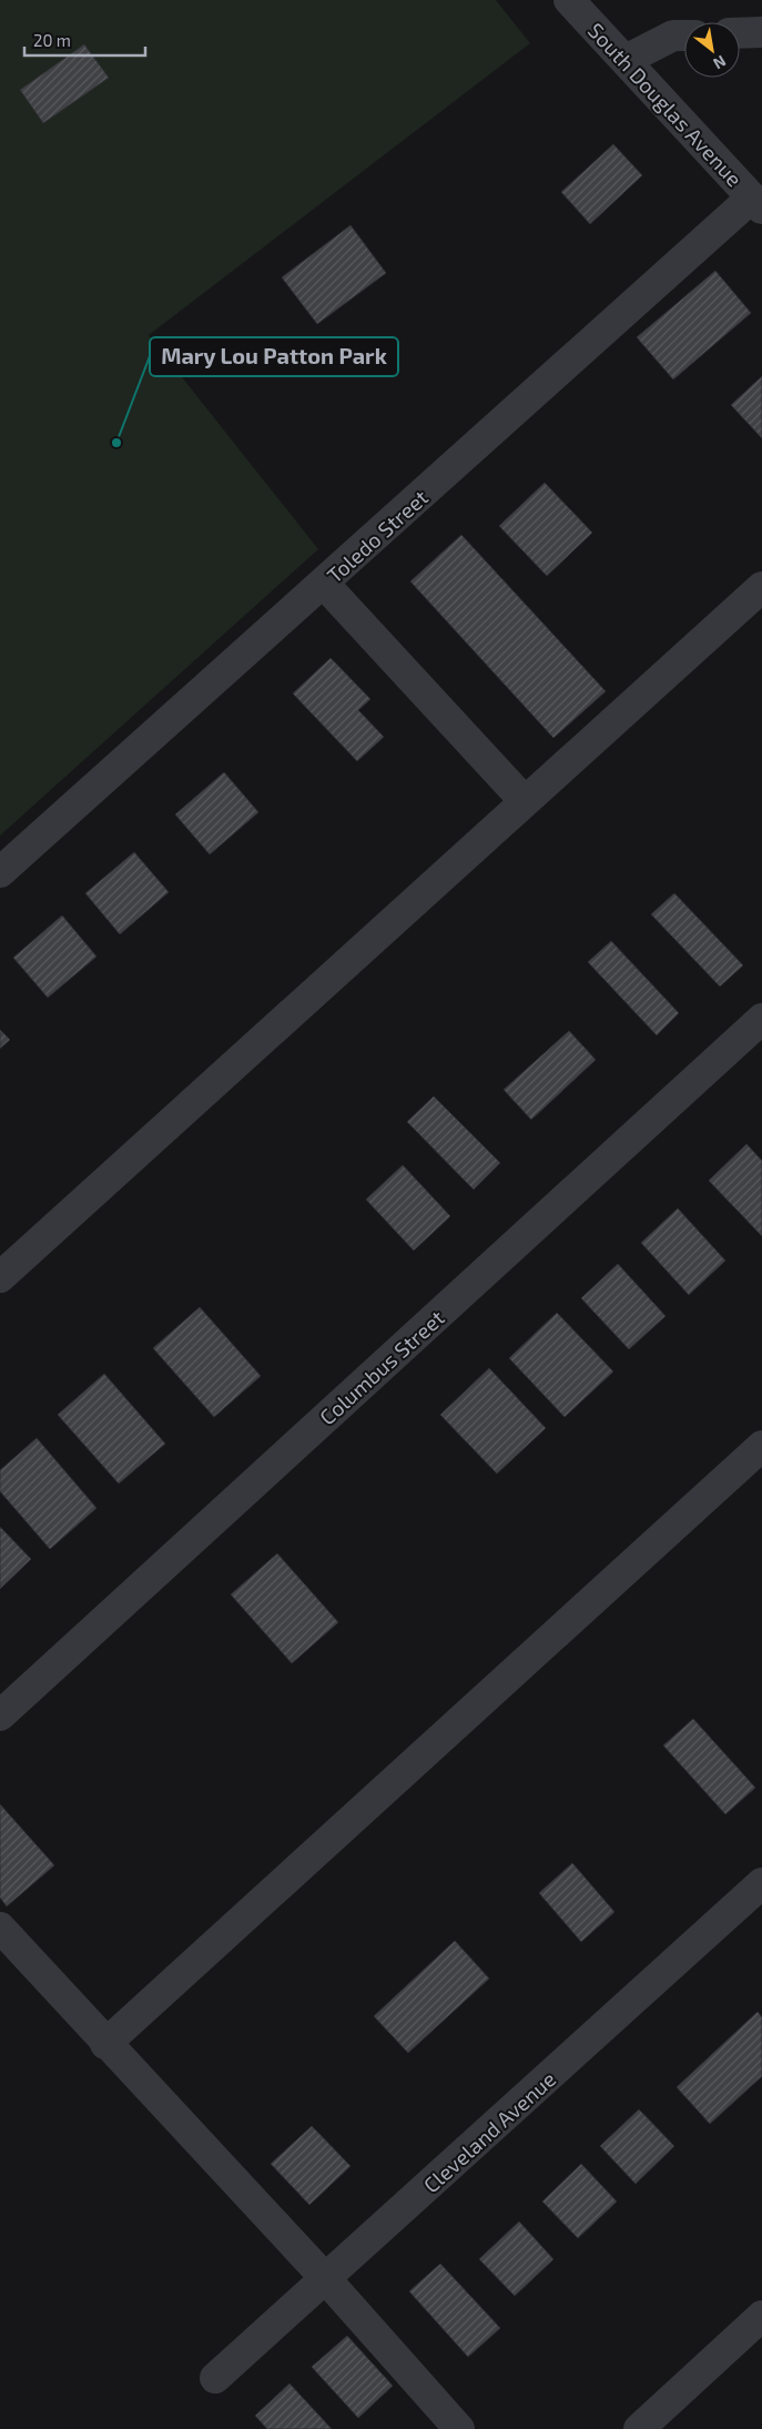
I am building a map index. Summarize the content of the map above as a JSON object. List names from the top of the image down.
{
  "streets": {
    "street": [
      "South Douglas Avenue",
      "Toledo Street",
      "Columbus Street",
      "Cleveland Avenue"
    ]
  },
  "crossings": [
    ["South Douglas Avenue", "Toledo Street"]
  ],
  "places": ["Mary Lou Patton Park"],
  "scale_bar": "20 m",
  "north": "bottom right"
}
